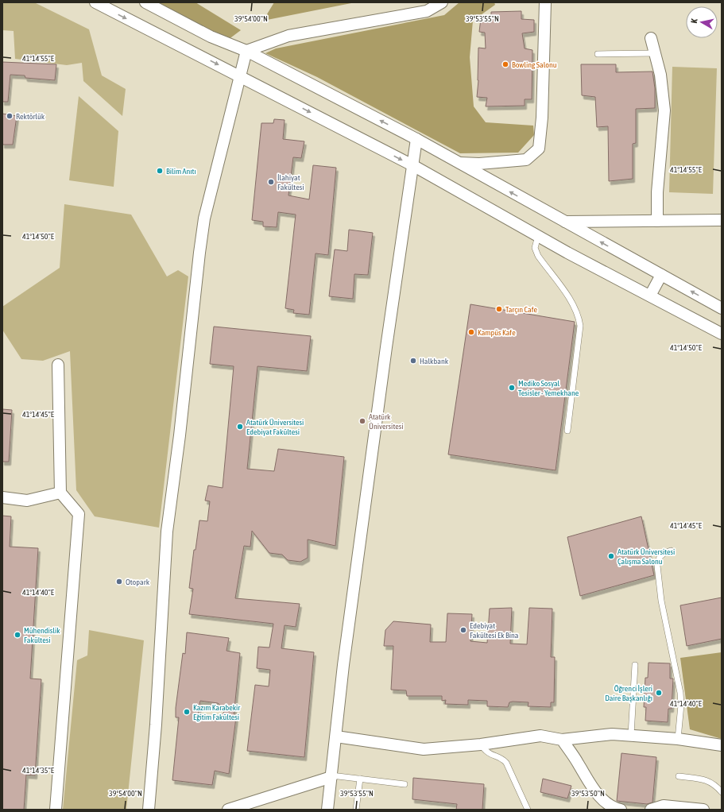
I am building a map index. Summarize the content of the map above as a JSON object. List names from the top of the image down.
{
  "places": [
    "Bowling Salonu",
    "Rektörlük",
    "Bilim Anıtı",
    "İlahiyat Fakültesi",
    "Tarçın Cafe",
    "Kampüs Kafe",
    "Halkbank",
    "Mediko Sosyal Tesisler - Yemekhane",
    "Atatürk Üniversitesi",
    "Atatürk Üniversitesi Edebiyat Fakültesi",
    "Atatürk Üniversitesi Çalışma Salonu",
    "Otopark",
    "Edebiyat Fakültesi Ek Bina",
    "Mühendislik Fakültesi",
    "Öğrenci İşleri Daire Başkanlığı",
    "Kazım Karabekir Eğitim Fakültesi"
  ],
  "north": "left",
  "coordinates": [
    "39°54'00\"N",
    "39°53'55\"N",
    "41°14'55\"E",
    "41°14'50\"E",
    "41°14'45\"E",
    "41°14'40\"E",
    "41°14'35\"E",
    "39°53'50\"N"
  ]
}
